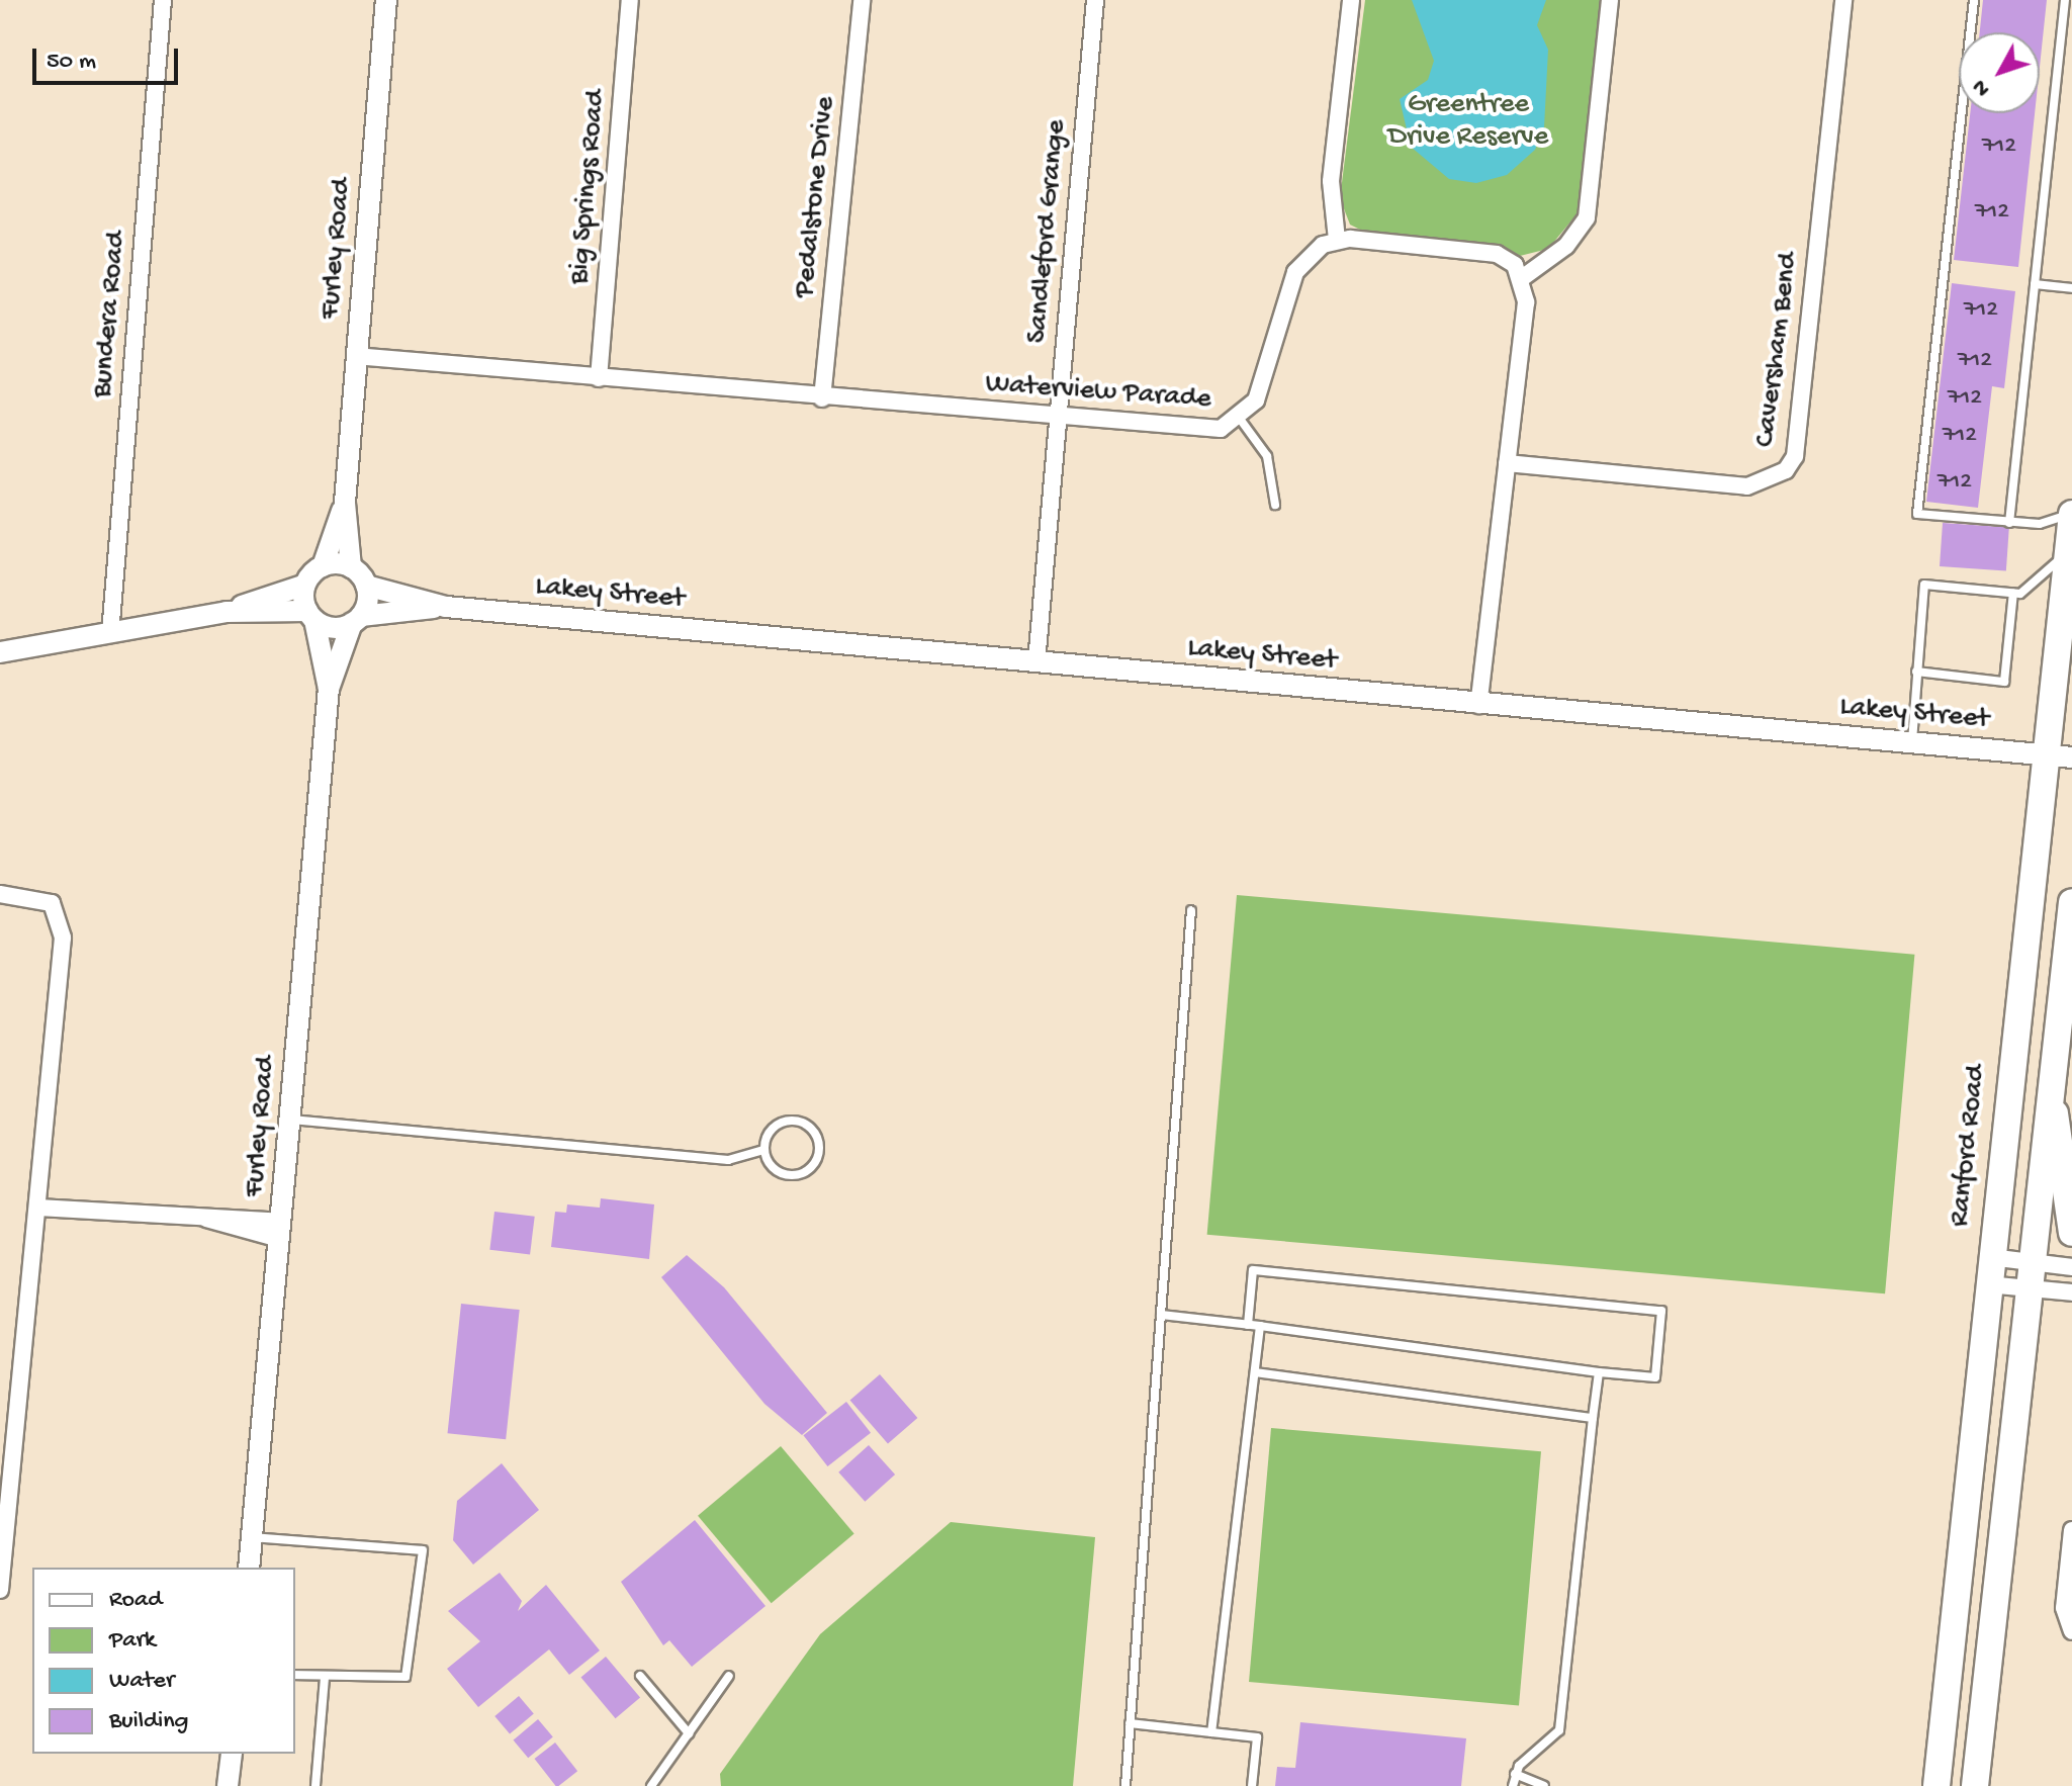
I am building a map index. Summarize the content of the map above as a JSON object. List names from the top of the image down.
{
  "streets": {
    "main road": ["Ranford Road"],
    "street": [
      "Big Springs Road",
      "Pedalstone Drive",
      "Sandleford Grange",
      "Furley Road",
      "Bundera Road",
      "Caversham Bend",
      "Waterview Parade",
      "Lakey Street"
    ]
  },
  "crossings": [
    ["Big Springs Road", "Waterview Parade"],
    ["Pedalstone Drive", "Waterview Parade"],
    ["Sandleford Grange", "Waterview Parade"],
    ["Sandleford Grange", "Lakey Street"],
    ["Furley Road", "Waterview Parade"],
    ["Furley Road", "Lakey Street"],
    ["Bundera Road", "Lakey Street"],
    ["Lakey Street", "Ranford Road"]
  ],
  "parks": ["Greentree Drive Reserve"],
  "house_numbers": [
    "712",
    "712",
    "712",
    "712",
    "712",
    "712",
    "712"
  ],
  "legend": [
    "Road",
    "Park",
    "Water",
    "Building"
  ],
  "scale_bar": "50 m",
  "north": "bottom left"
}
